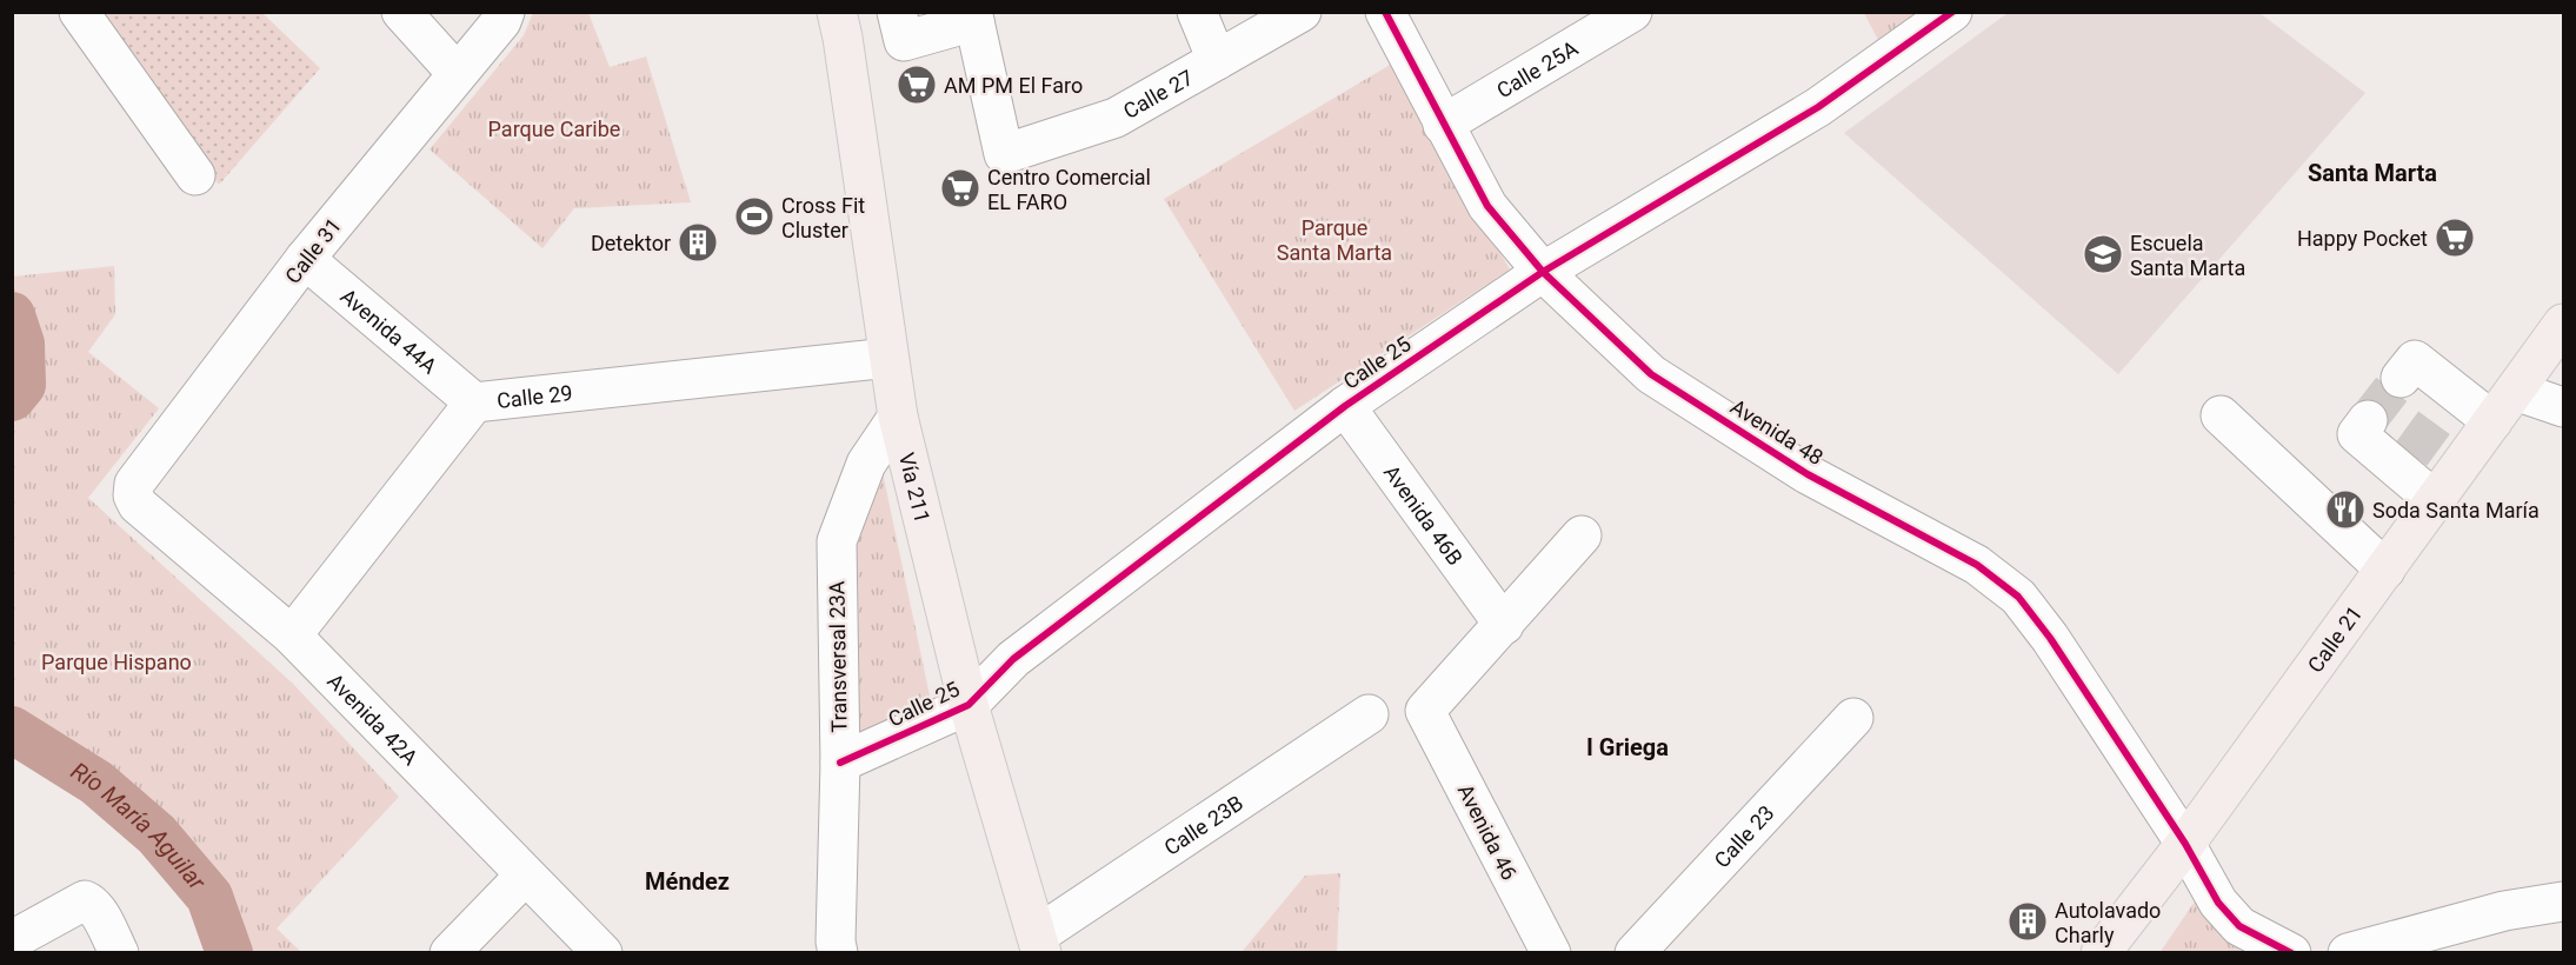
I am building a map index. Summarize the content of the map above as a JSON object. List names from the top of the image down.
{
  "streets": {
    "main road": ["Vía 211", "Calle 21"],
    "street": [
      "Calle 25A",
      "Calle 27",
      "Calle 31",
      "Avenida 44A",
      "Calle 25",
      "Calle 29",
      "Avenida 48",
      "Avenida 46B",
      "Transversal 23A",
      "Avenida 42A",
      "Calle 23B",
      "Avenida 46",
      "Calle 23"
    ]
  },
  "crossings": [
    ["Calle 25A", "Avenida 48"],
    ["Calle 31", "Avenida 44A"],
    ["Calle 31", "Avenida 42A"],
    ["Avenida 44A", "Calle 29"],
    ["Calle 25", "Avenida 48"],
    ["Calle 25", "Vía 211"],
    ["Calle 25", "Avenida 46B"],
    ["Calle 25", "Transversal 23A"],
    ["Calle 29", "Vía 211"],
    ["Calle 29", "Avenida 42A"],
    ["Avenida 48", "Calle 21"],
    ["Vía 211", "Transversal 23A"],
    ["Vía 211", "Calle 23B"],
    ["Avenida 46B", "Avenida 46"]
  ],
  "districts": ["Santa Marta", "I Griega", "Méndez"],
  "water": ["Río María Aguilar"],
  "parks": ["Parque Caribe", "Parque Santa Marta", "Parque Hispano"],
  "places": {
    "supermarket": ["AM PM El Faro", "Centro Comercial EL FARO", "Happy Pocket"],
    "sports": ["Cross Fit Cluster"],
    "building": ["Detektor", "Autolavado Charly"],
    "school or university": ["Escuela Santa Marta"],
    "restaurant": ["Soda Santa María"]
  }
}
